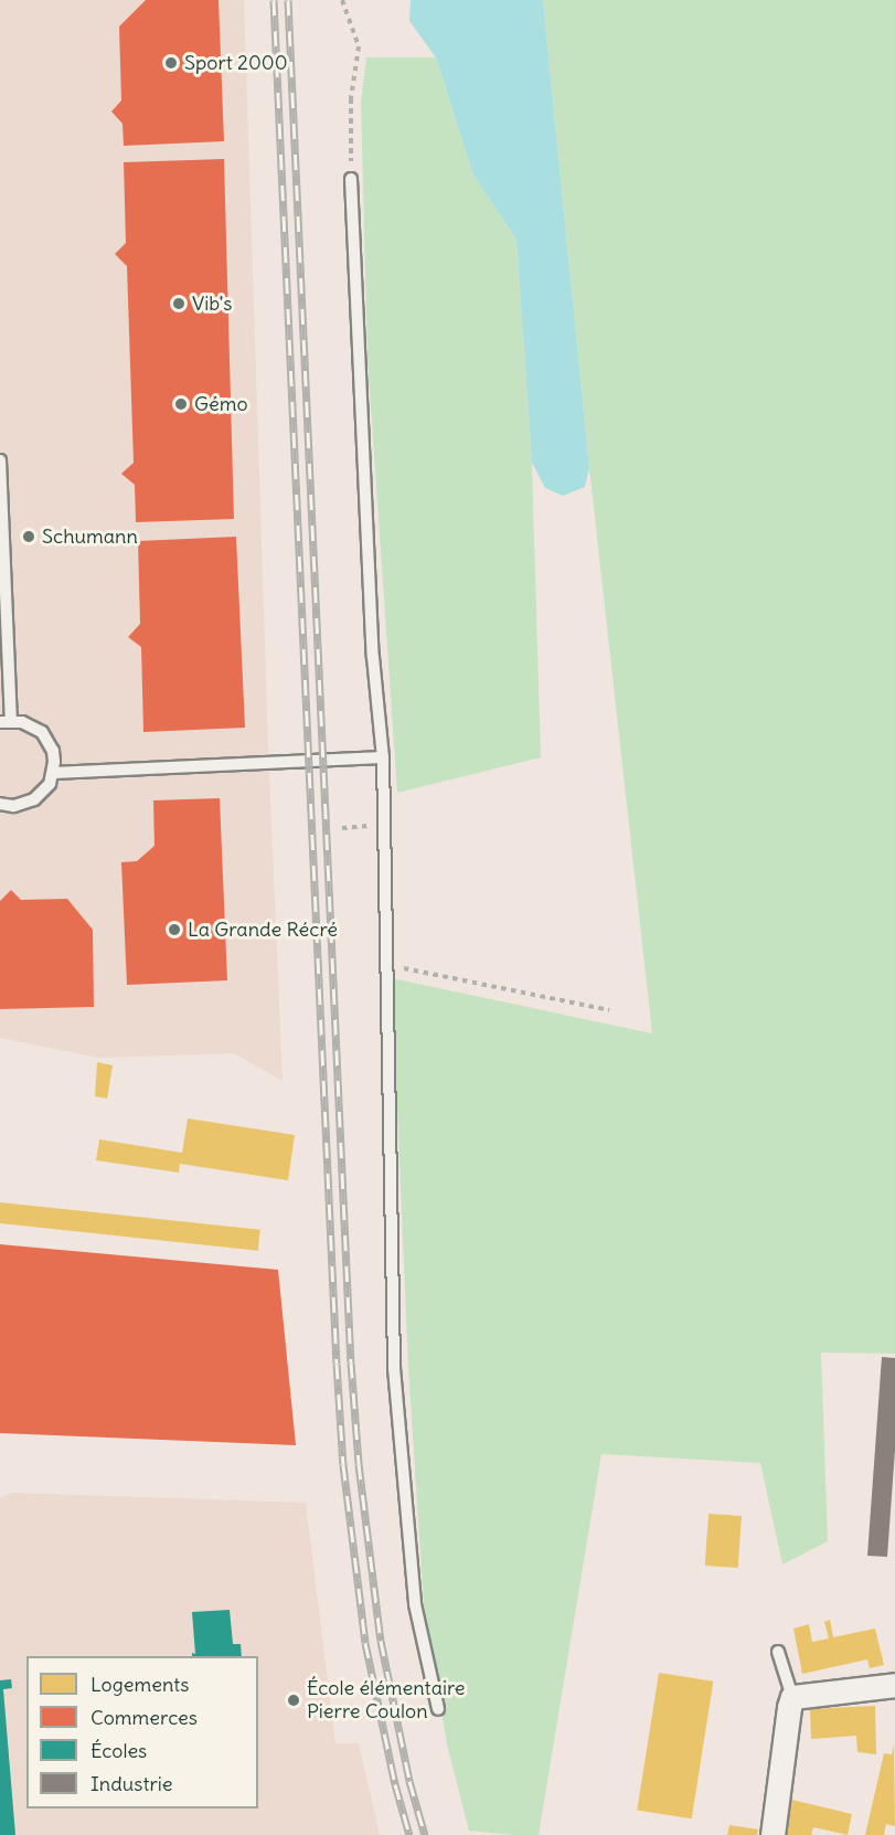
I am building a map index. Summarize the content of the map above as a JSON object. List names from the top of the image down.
{
  "places": [
    "Sport 2000",
    "Vib's",
    "Gémo",
    "Schumann",
    "La Grande Récré",
    "École élémentaire Pierre Coulon"
  ],
  "legend": [
    "Logements",
    "Commerces",
    "Écoles",
    "Industrie"
  ]
}
